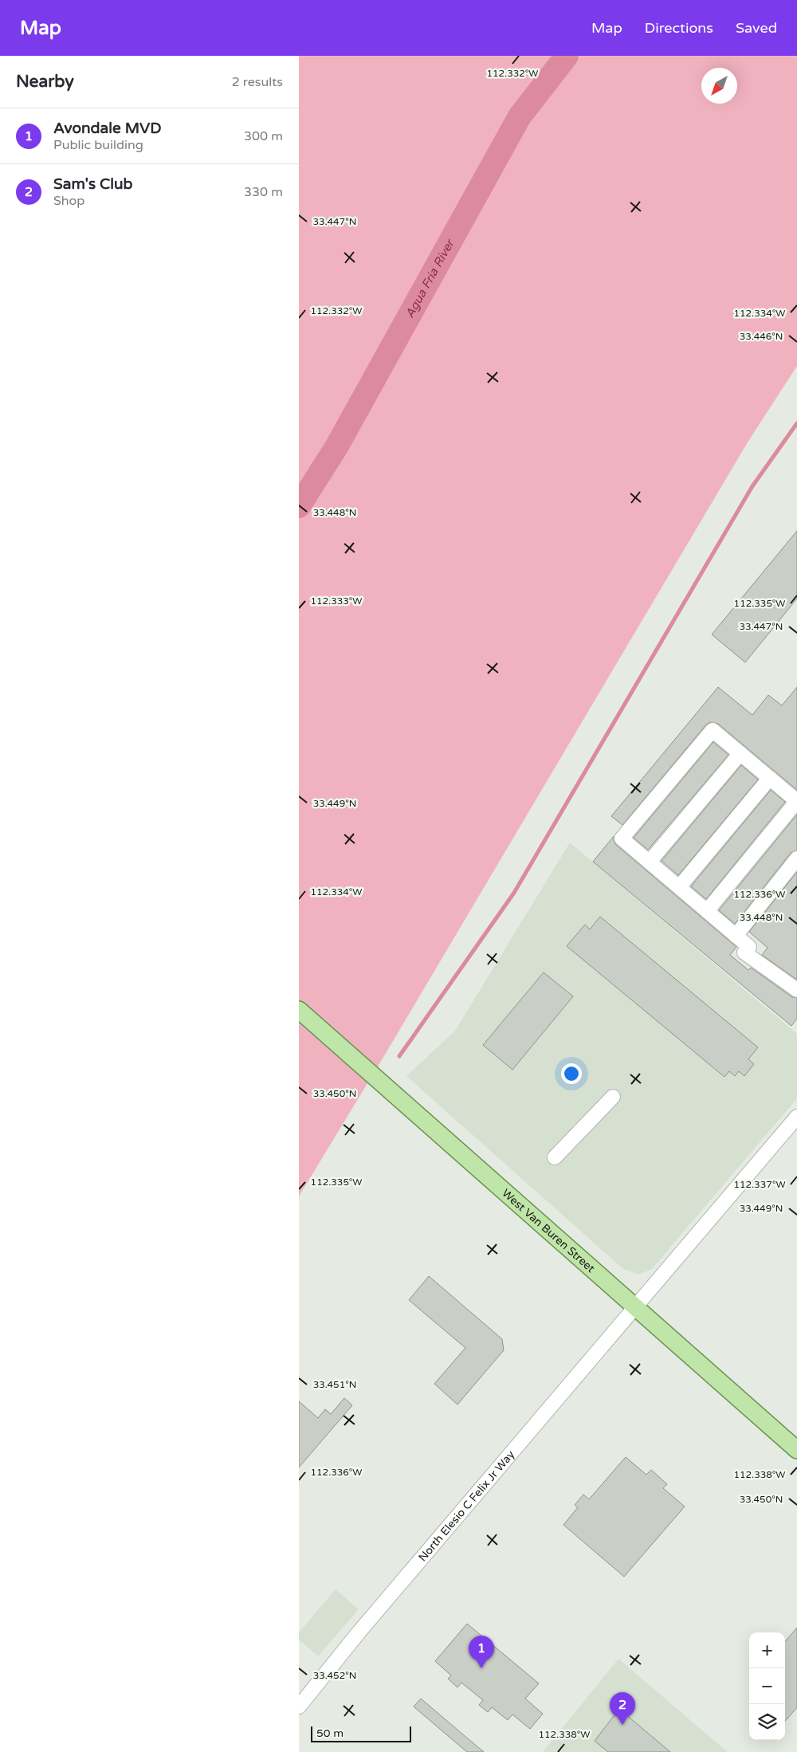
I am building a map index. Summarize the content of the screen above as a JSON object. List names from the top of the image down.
{
  "streets": {
    "main road": ["West Van Buren Street"],
    "street": ["North Elesio C Felix Jr Way"]
  },
  "crossings": [
    ["West Van Buren Street", "North Elesio C Felix Jr Way"]
  ],
  "water": ["Agua Fria River"],
  "scale_bar": "50 m",
  "north": "bottom left",
  "page": {
    "header": "Map",
    "nav": ["Map", "Directions", "Saved"],
    "heading": ["Nearby", "2 results"],
    "list": [
      {
        "mark": "1",
        "name": "Avondale MVD",
        "note": "Public building",
        "value": "300 m"
      },
      {
        "mark": "2",
        "name": "Sam's Club",
        "note": "Shop",
        "value": "330 m"
      }
    ],
    "map_buttons": ["+", "−"],
    "pins": ["1", "2"],
    "scale": "50 m"
  },
  "coordinates": [
    "112.332°W",
    "33.447°N",
    "112.334°W",
    "33.446°N",
    "33.448°N",
    "112.333°W",
    "112.335°W",
    "33.449°N",
    "112.336°W",
    "33.450°N",
    "112.337°W",
    "33.451°N",
    "112.338°W",
    "33.452°N"
  ]
}
